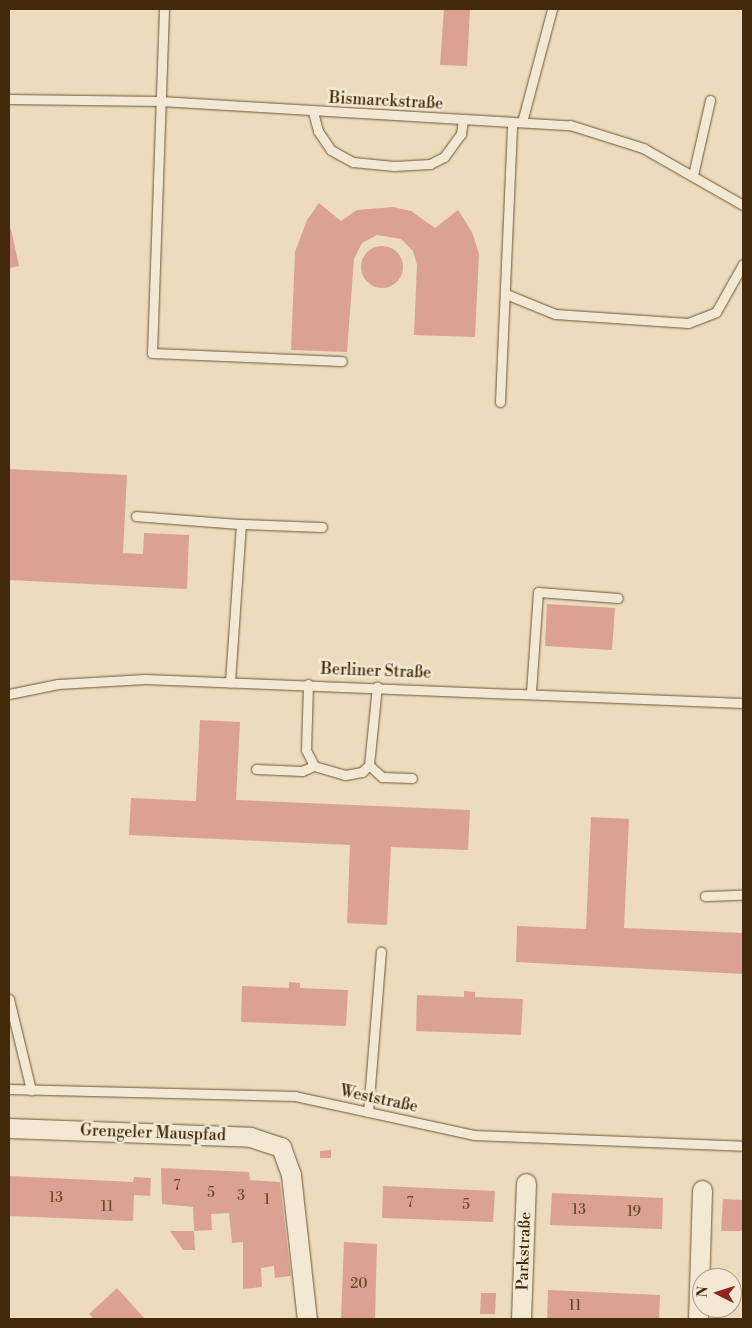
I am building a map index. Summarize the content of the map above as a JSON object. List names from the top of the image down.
{
  "streets": {
    "street": ["Grengeler Mauspfad", "Parkstraße"],
    "lane": ["Bismarckstraße", "Berliner Straße", "Weststraße"]
  },
  "house_numbers": [
    "7",
    "5",
    "3",
    "13",
    "1",
    "7",
    "5",
    "11",
    "13",
    "19",
    "20",
    "11"
  ],
  "north": "left"
}
